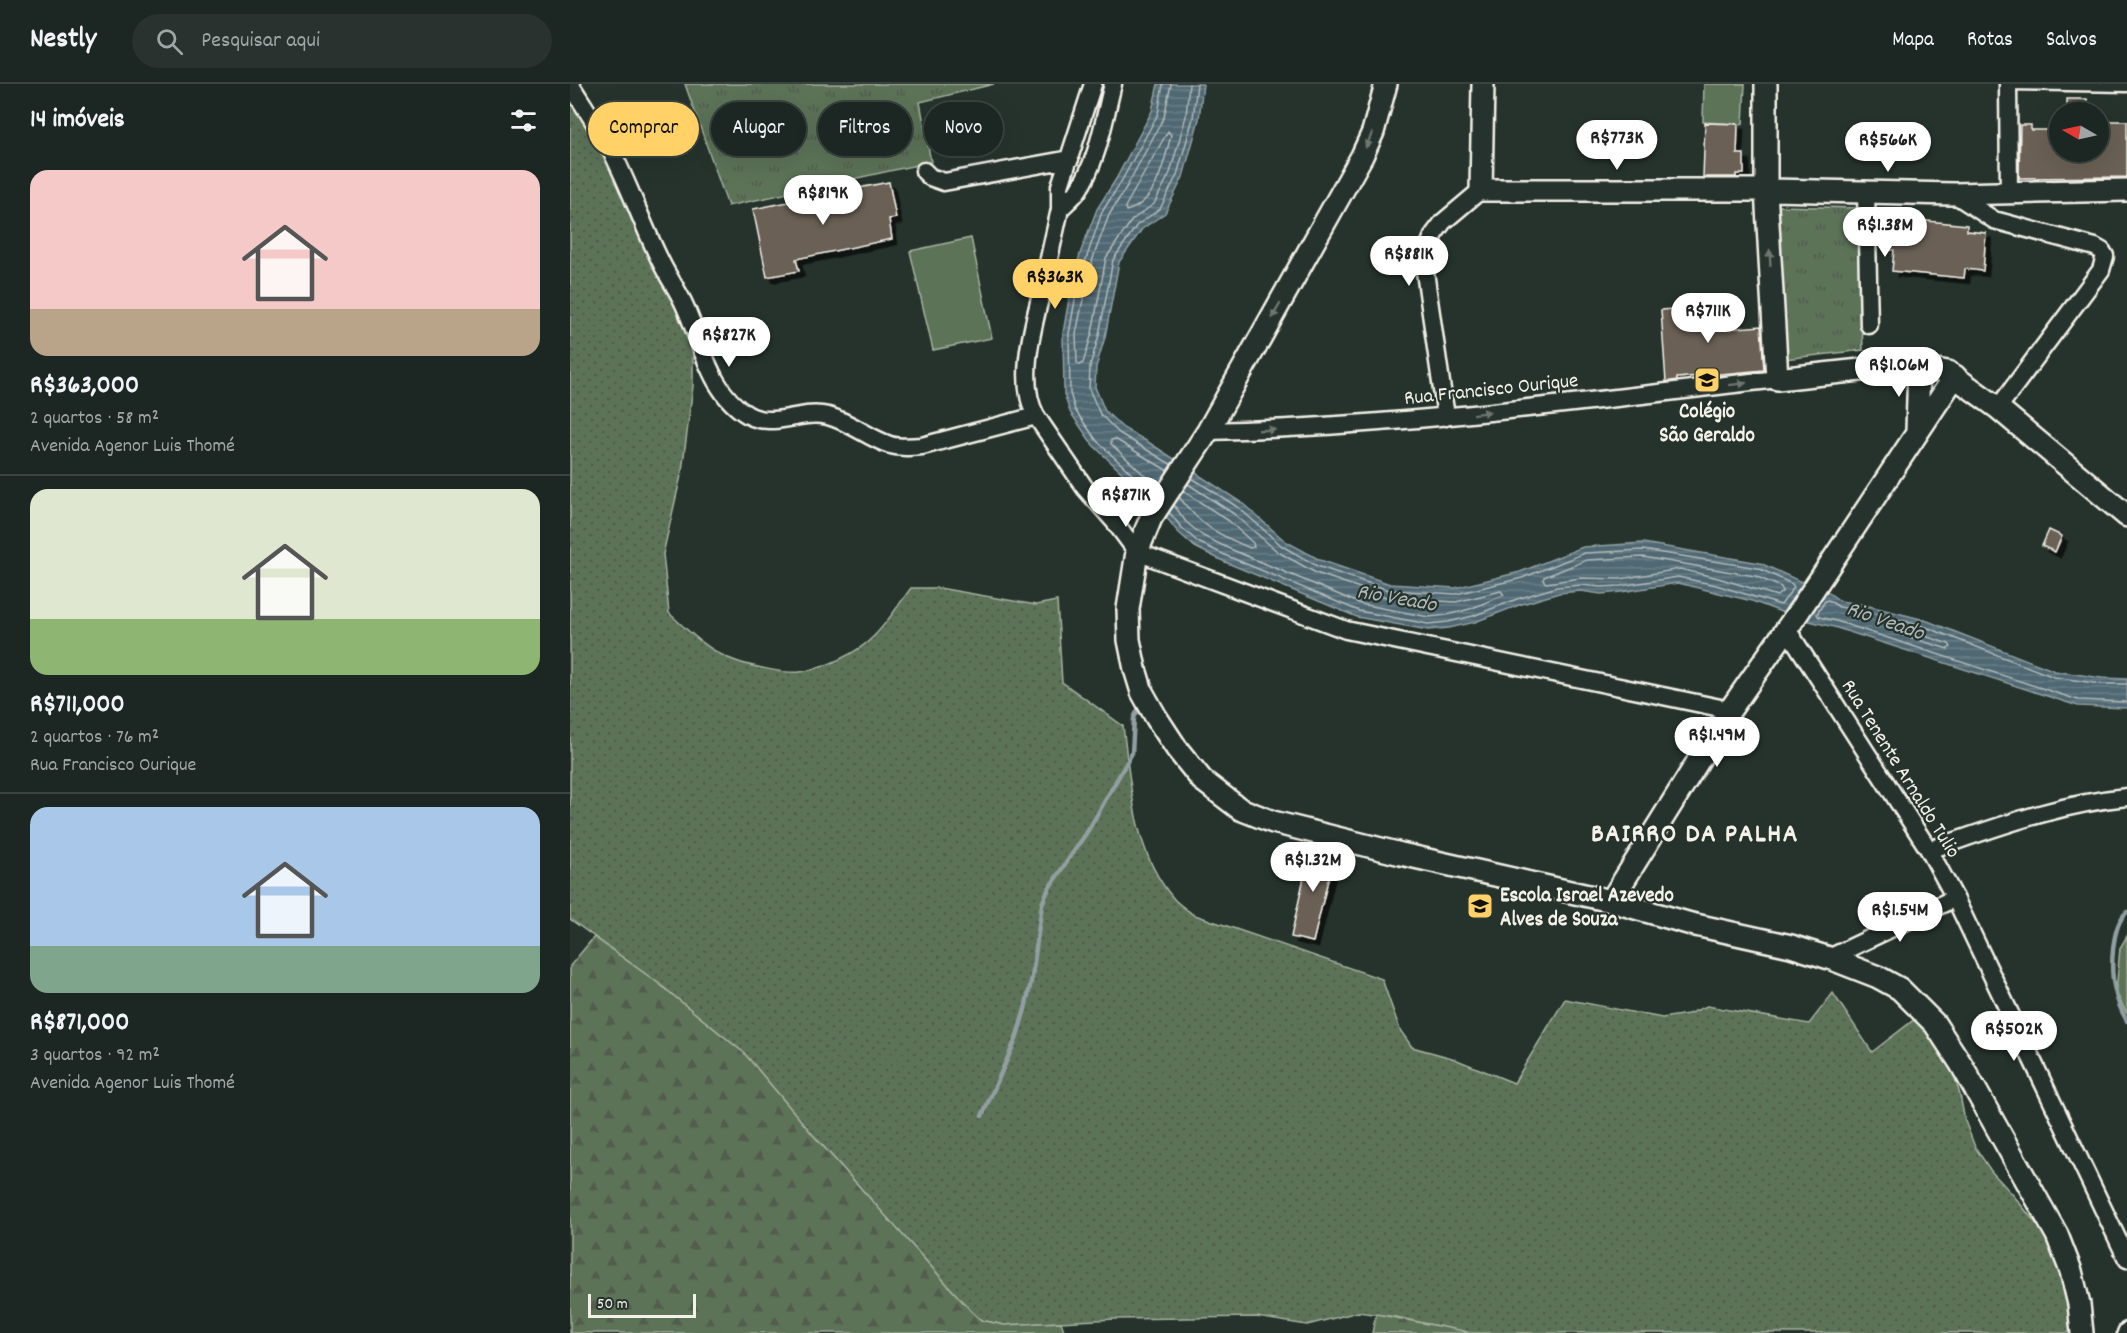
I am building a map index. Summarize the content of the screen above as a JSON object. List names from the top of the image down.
{
  "streets": {
    "street": ["Rua Francisco Ourique", "Rua Tenente Arnaldo Tulio"]
  },
  "one_way": ["Rua Francisco Ourique"],
  "districts": ["BAIRRO DA PALHA"],
  "water": ["Rio Veado"],
  "places": {
    "school or university": ["Colégio São Geraldo", "Escola Israel Azevedo Alves de Souza"]
  },
  "scale_bar": "50 m",
  "north": "left",
  "page": {
    "header": "Nestly",
    "search": "Pesquisar aqui",
    "nav": ["Mapa", "Rotas", "Salvos"],
    "heading": "14 imóveis",
    "chip": [
      "Comprar",
      "Alugar",
      "Filtros",
      "Novo"
    ],
    "price": [
      "R$773K",
      "R$566K",
      "R$819K",
      "R$1.38M",
      "R$881K",
      "R$363K",
      "R$711K",
      "R$827K",
      "R$1.06M",
      "R$871K",
      "R$1.49M",
      "R$1.32M",
      "R$1.54M",
      "R$502K"
    ],
    "list": [
      {
        "name": "R$363,000",
        "note": "2 quartos · 58 m² · Avenida Agenor Luis Thomé"
      },
      {
        "name": "R$711,000",
        "note": "2 quartos · 76 m² · Rua Francisco Ourique"
      },
      {
        "name": "R$871,000",
        "note": "3 quartos · 92 m² · Avenida Agenor Luis Thomé"
      }
    ],
    "scale": "50 m"
  }
}
